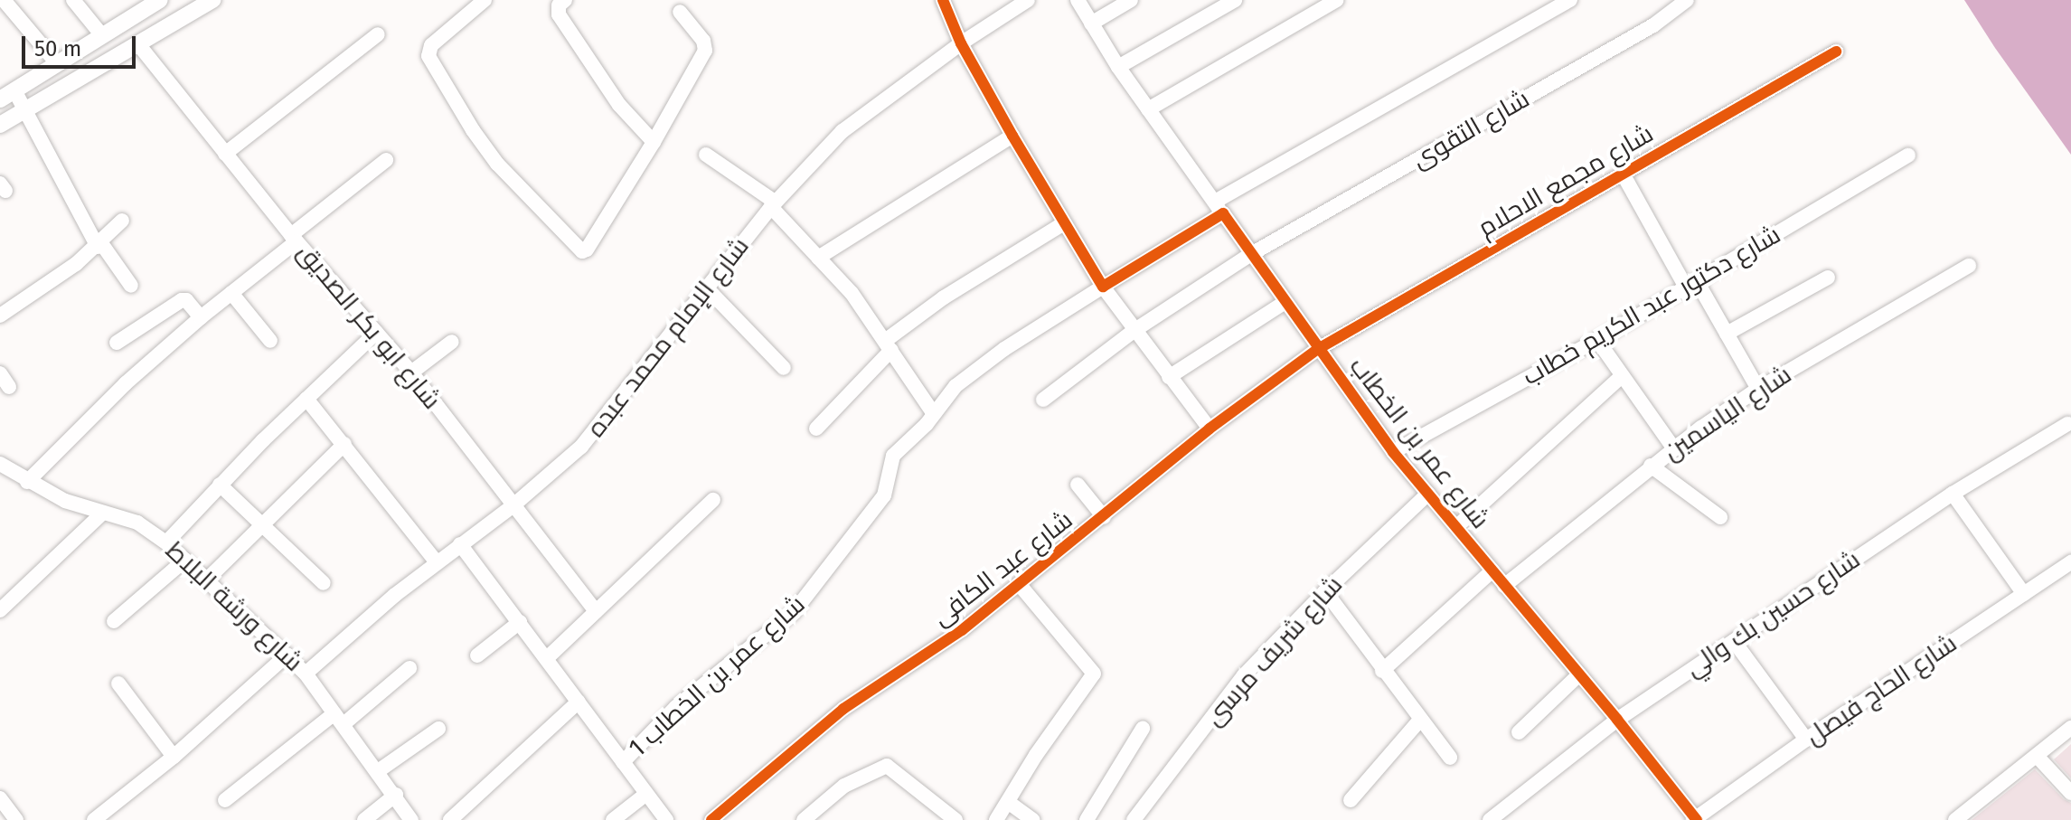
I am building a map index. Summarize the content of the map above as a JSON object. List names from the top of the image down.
{
  "streets": {
    "street": [
      "شارع التقوى",
      "شارع مجمع الاحلام",
      "شارع دكتور عبد الكريم خطاب",
      "شارع ابو بكر الصديق",
      "شارع الإمام محمد عبده",
      "شارع الياسمين",
      "شارع عمر بن الخطاب",
      "شارع عبد الكافى",
      "شارع ورشة البلاط",
      "شارع حسين بك والي",
      "شارع شريف مرسى",
      "شارع عمر بن الخطاب 1",
      "شارع الحاج فيصل"
    ]
  },
  "crossings": [
    ["شارع التقوى", "شارع عمر بن الخطاب"],
    ["شارع مجمع الاحلام", "شارع عمر بن الخطاب"],
    ["شارع مجمع الاحلام", "شارع عبد الكافى"],
    ["شارع دكتور عبد الكريم خطاب", "شارع عمر بن الخطاب"],
    ["شارع ابو بكر الصديق", "شارع الإمام محمد عبده"],
    ["شارع الإمام محمد عبده", "شارع ورشة البلاط"],
    ["شارع الياسمين", "شارع عمر بن الخطاب"],
    ["شارع عمر بن الخطاب", "شارع عبد الكافى"],
    ["شارع عمر بن الخطاب", "شارع حسين بك والي"],
    ["شارع عمر بن الخطاب", "شارع شريف مرسى"],
    ["شارع عمر بن الخطاب", "شارع الحاج فيصل"]
  ],
  "scale_bar": "50 m"
}
